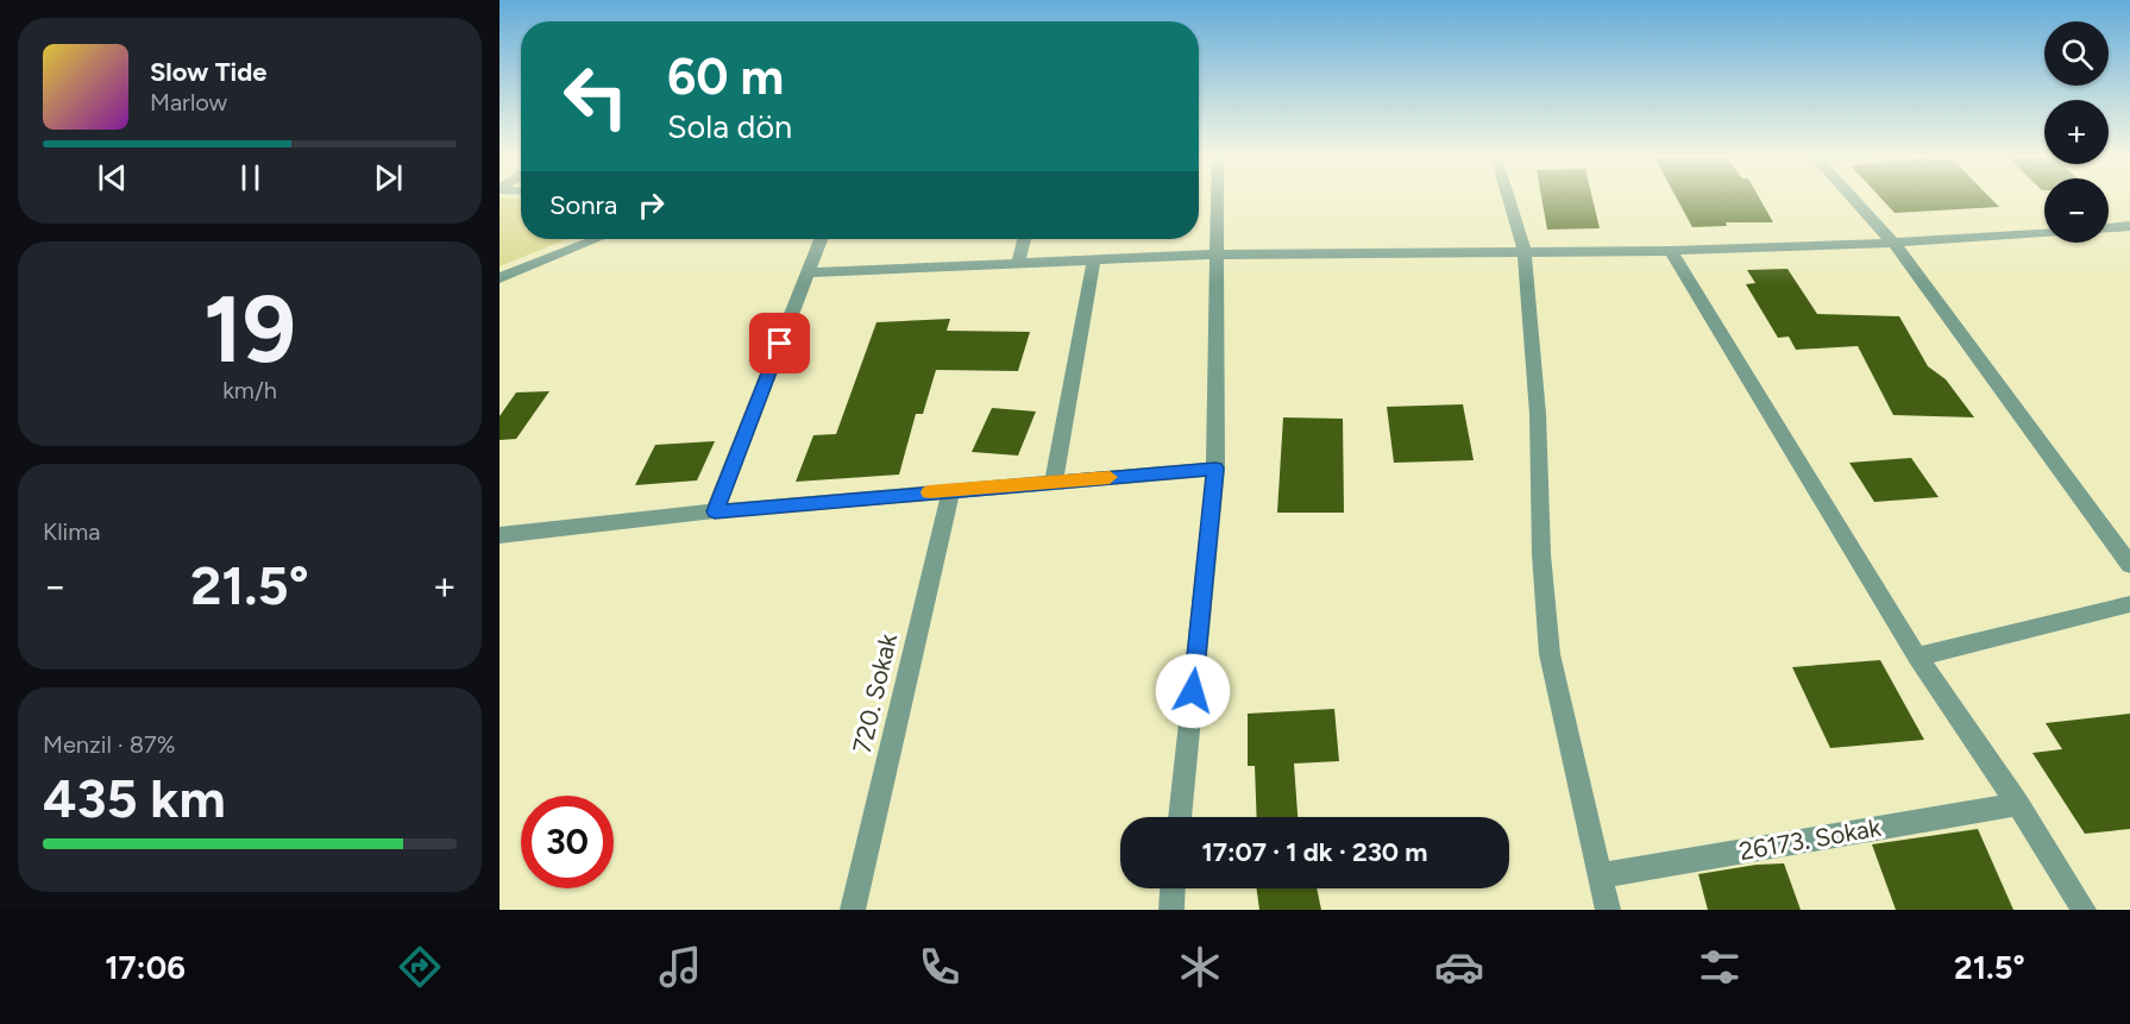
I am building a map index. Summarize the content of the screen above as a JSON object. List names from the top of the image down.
{
  "streets": {
    "street": ["720. Sokak", "26173. Sokak"]
  },
  "page": {
    "map_buttons": ["+", "−"],
    "turn": ["60 m", "Sola dön"],
    "song": ["Slow Tide", "Marlow"],
    "then": "Sonra",
    "tile": [
      ["19", "km/h"],
      "Klima",
      ["Menzil · 87%", "435 km"]
    ],
    "heat": ["−", "21.5°", "+"],
    "limit": "30",
    "trip": "17:07 · 1 dk · 230 m",
    "tabs": ["17:06", "21.5°"]
  }
}
